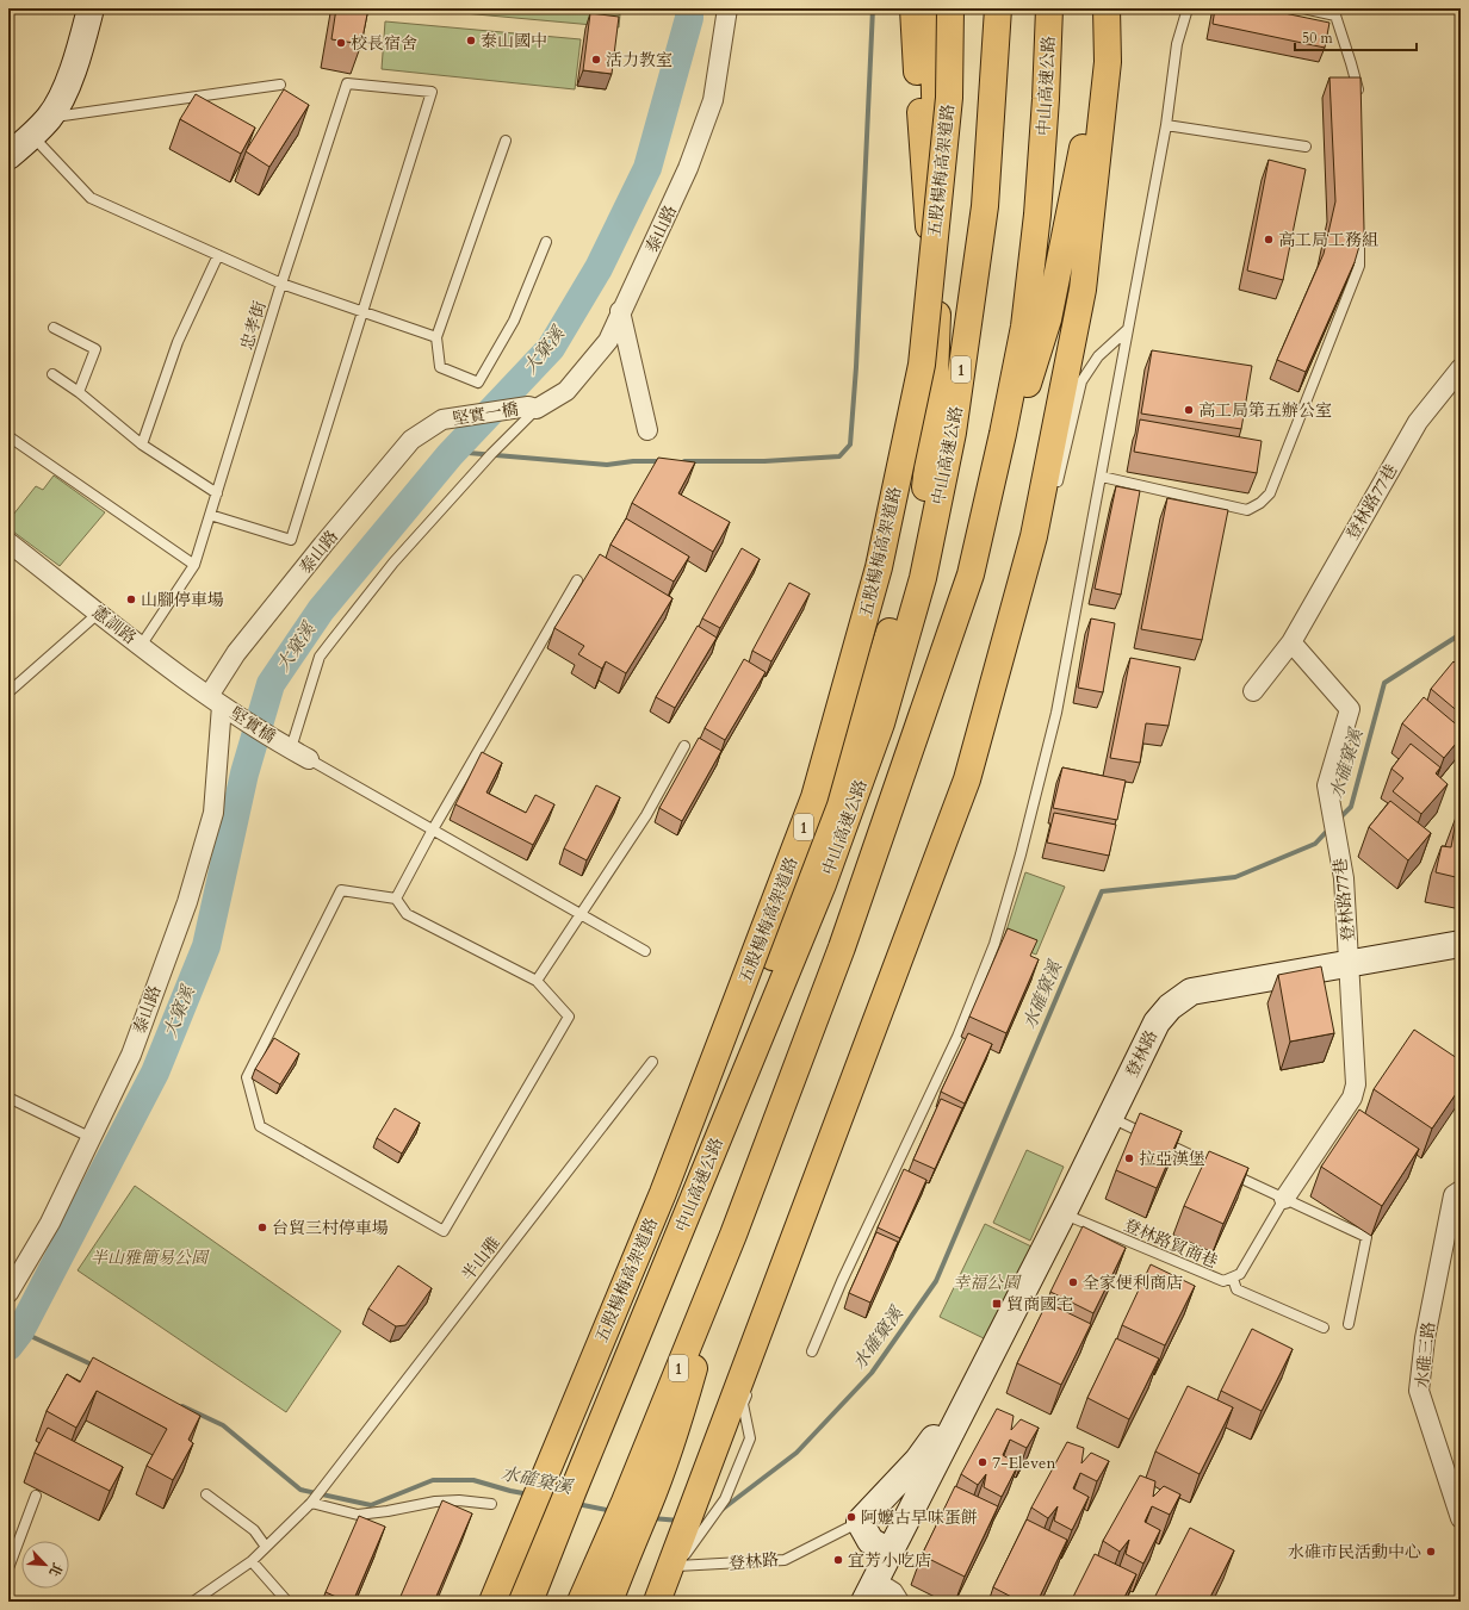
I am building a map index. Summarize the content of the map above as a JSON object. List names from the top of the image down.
{
  "streets": {
    "highway": ["中山高速公路", "五股楊梅高架道路", "1"],
    "street": [
      "泰山路",
      "堅實一橋",
      "登林路77巷",
      "憲訓路",
      "堅實橋",
      "登林路",
      "水碓三路"
    ],
    "lane": ["忠孝街", "登林路貿商巷", "半山雅"]
  },
  "crossings": [
    ["泰山路", "堅實一橋"],
    ["泰山路", "憲訓路"],
    ["泰山路", "堅實橋"],
    ["忠孝街", "憲訓路"],
    ["登林路77巷", "登林路"],
    ["登林路77巷", "登林路貿商巷"],
    ["憲訓路", "堅實橋"],
    ["登林路", "登林路貿商巷"]
  ],
  "water": ["大窠溪", "水確窠溪"],
  "parks": ["半山雅簡易公園", "幸福公園"],
  "places": {
    "other": [
      "泰山國中",
      "校長宿舍",
      "活力教室",
      "高工局工務組",
      "高工局第五辦公室",
      "山腳停車場",
      "拉亞漢堡",
      "台貿三村停車場",
      "全家便利商店",
      "7-Eleven",
      "阿嬤古早味蛋餅",
      "水碓市民活動中心",
      "宜芳小吃店"
    ],
    "transit": ["貿商國宅"]
  },
  "scale_bar": "50 m",
  "north": "bottom right"
}
